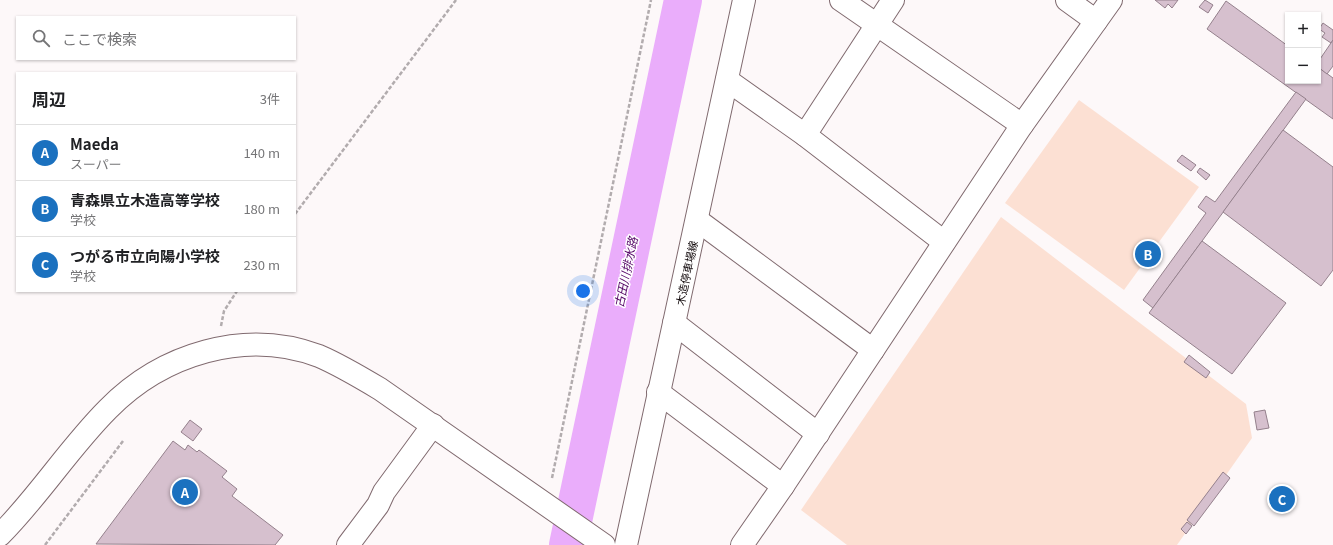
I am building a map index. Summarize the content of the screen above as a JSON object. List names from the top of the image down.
{
  "streets": {
    "street": ["木造停車場線"]
  },
  "water": ["古田川排水路"],
  "page": {
    "map_buttons": ["+", "−"],
    "search": "ここで検索",
    "heading": ["周辺", "3件"],
    "list": [
      {
        "mark": "A",
        "name": "Maeda",
        "note": "スーパー",
        "value": "140 m"
      },
      {
        "mark": "B",
        "name": "青森県立木造高等学校",
        "note": "学校",
        "value": "180 m"
      },
      {
        "mark": "C",
        "name": "つがる市立向陽小学校",
        "note": "学校",
        "value": "230 m"
      }
    ],
    "pins": ["B", "A", "C"]
  }
}
